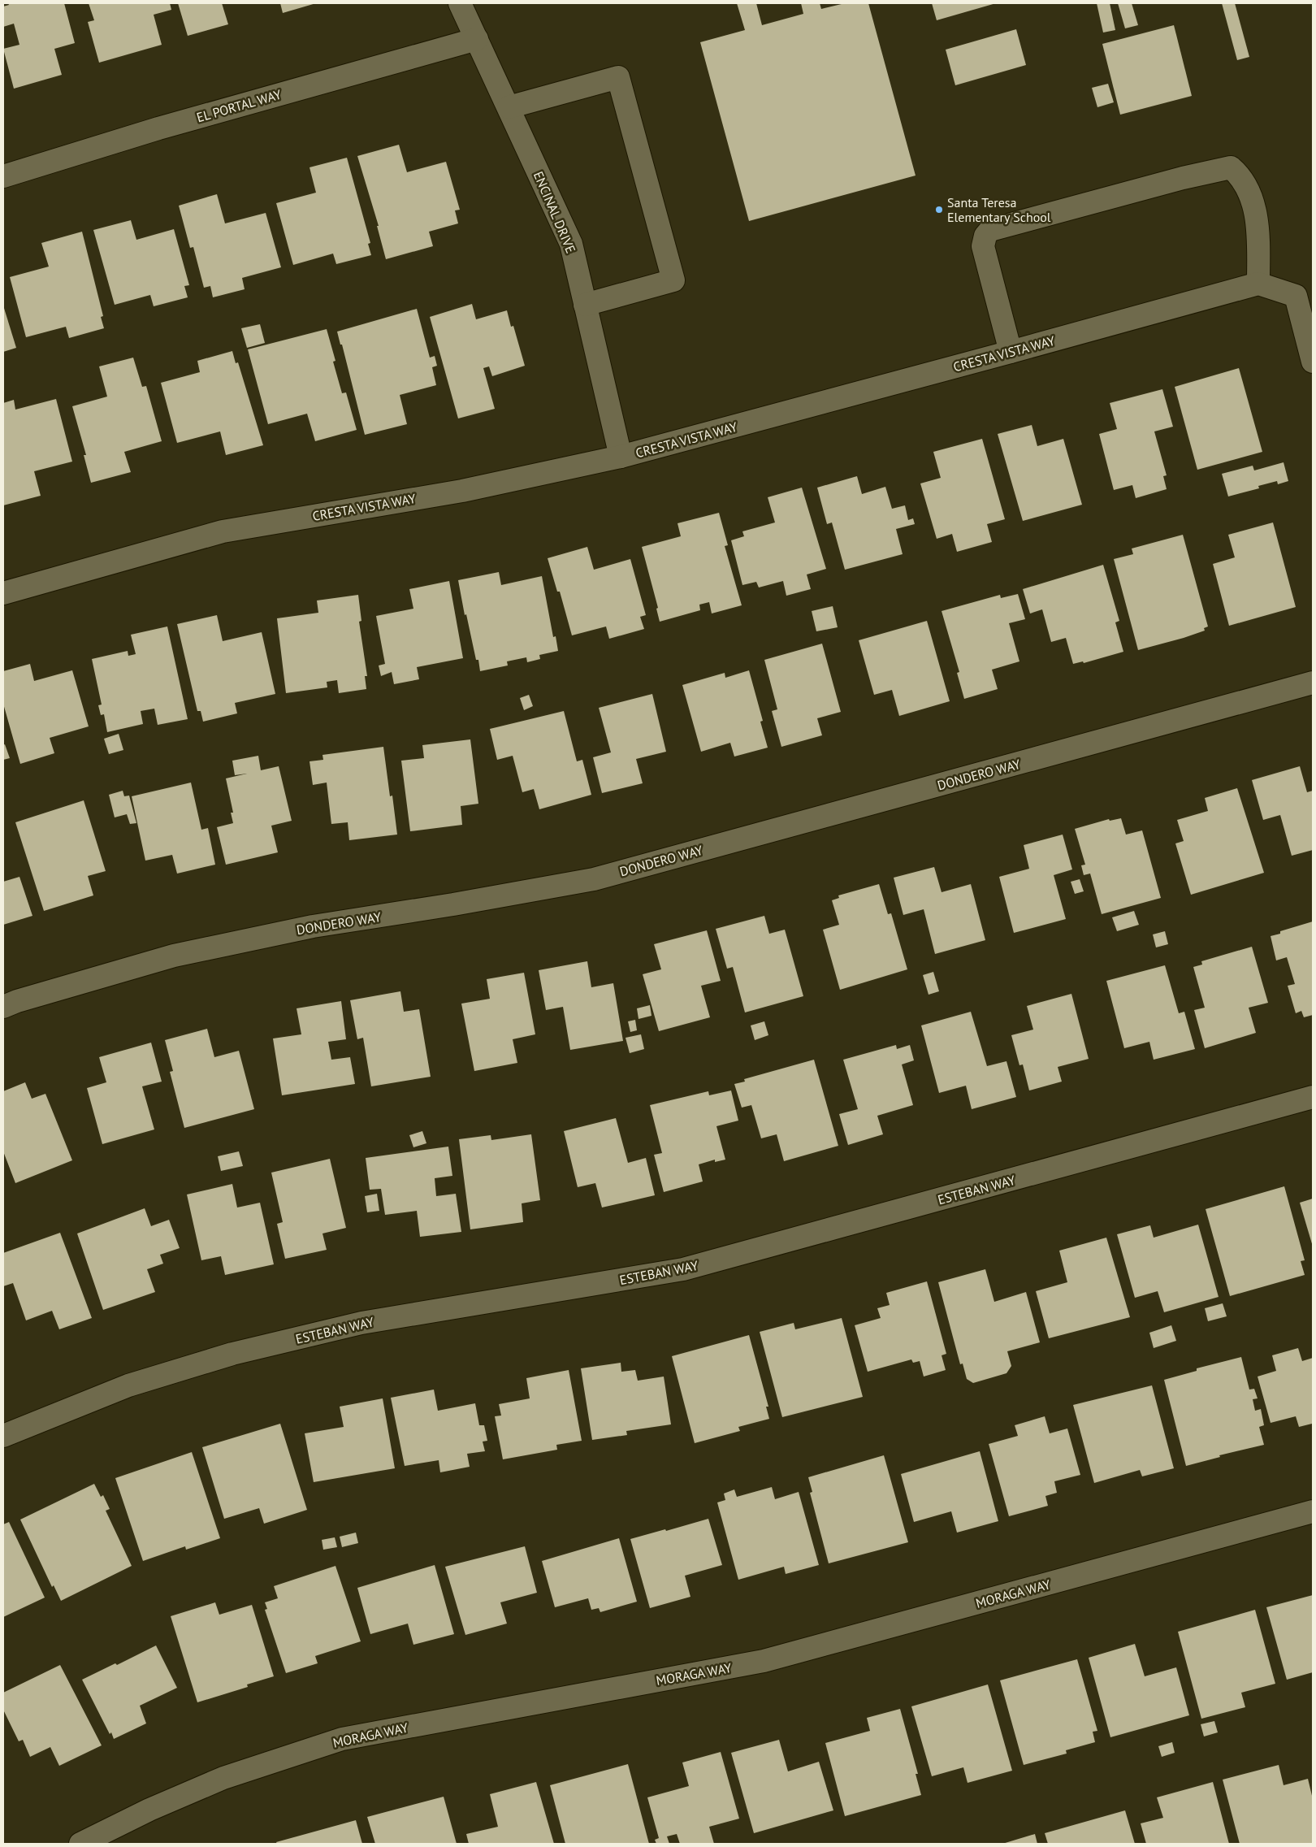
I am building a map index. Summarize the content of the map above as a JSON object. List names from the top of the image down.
{
  "streets": {
    "street": [
      "EL PORTAL WAY",
      "ENCINAL DRIVE",
      "CRESTA VISTA WAY",
      "DONDERO WAY",
      "ESTEBAN WAY",
      "MORAGA WAY"
    ]
  },
  "crossings": [
    ["EL PORTAL WAY", "ENCINAL DRIVE"],
    ["ENCINAL DRIVE", "CRESTA VISTA WAY"]
  ],
  "places": ["Santa Teresa Elementary School"]
}
